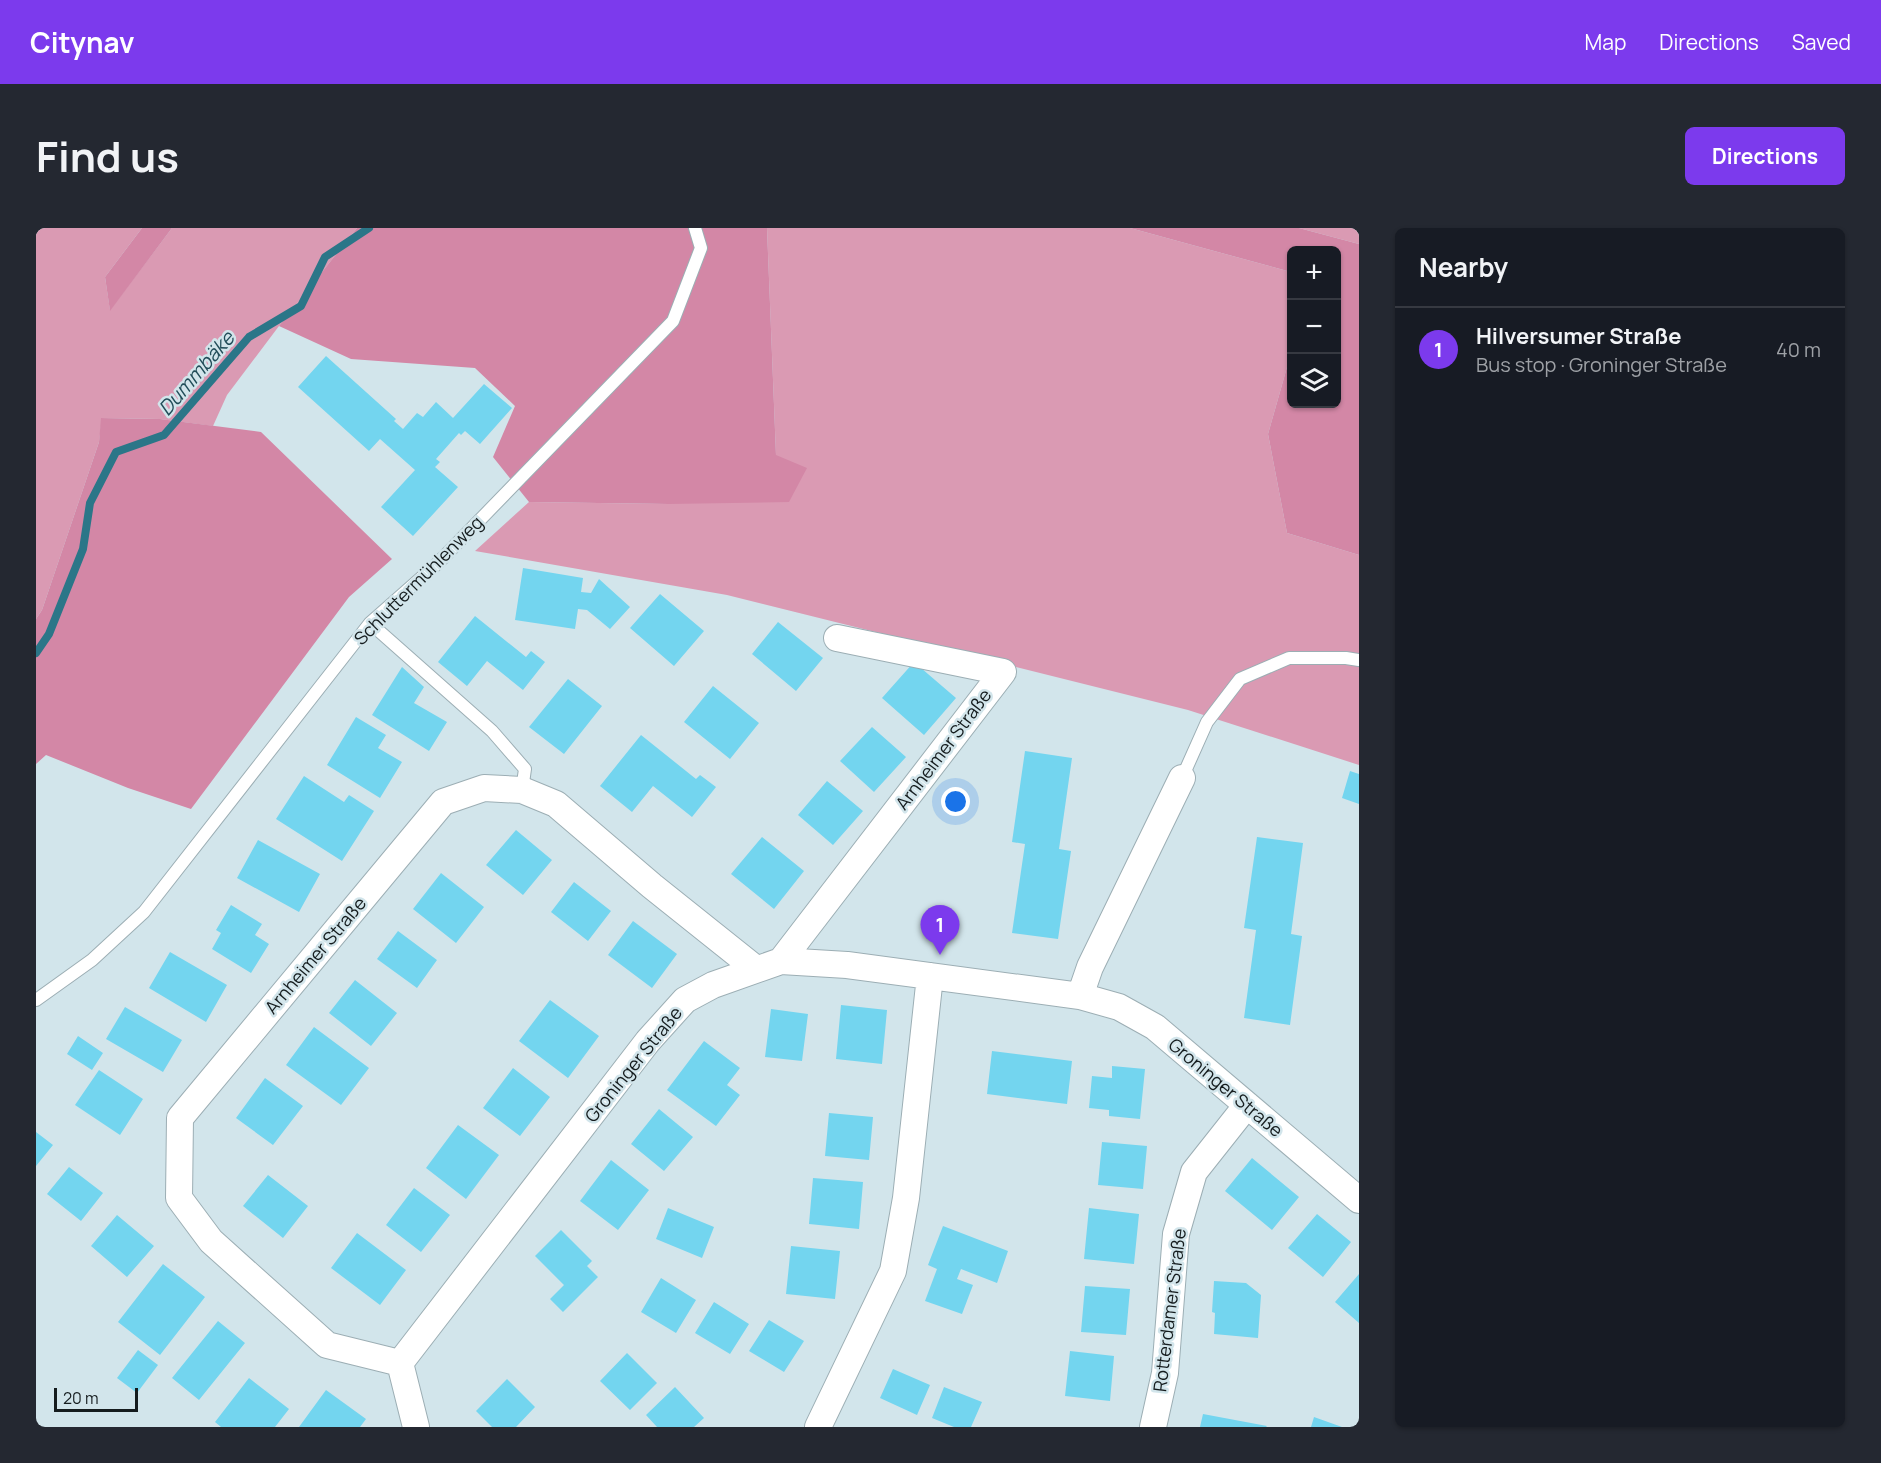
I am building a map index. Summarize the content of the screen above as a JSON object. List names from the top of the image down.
{
  "streets": {
    "street": ["Arnheimer Straße", "Groninger Straße", "Rotterdamer Straße"],
    "lane": ["Schluttermühlenweg"]
  },
  "crossings": [
    ["Arnheimer Straße", "Groninger Straße"],
    ["Groninger Straße", "Rotterdamer Straße"]
  ],
  "water": ["Dummbäke"],
  "scale_bar": "20 m",
  "page": {
    "header": "Citynav",
    "nav": ["Map", "Directions", "Saved"],
    "title": "Find us",
    "buttons": "Directions",
    "heading": "Nearby",
    "map_buttons": ["+", "−"],
    "list": [
      {
        "mark": "1",
        "name": "Hilversumer Straße",
        "note": "Bus stop · Groninger Straße",
        "value": "40 m"
      }
    ],
    "pins": "1",
    "scale": "20 m"
  }
}
